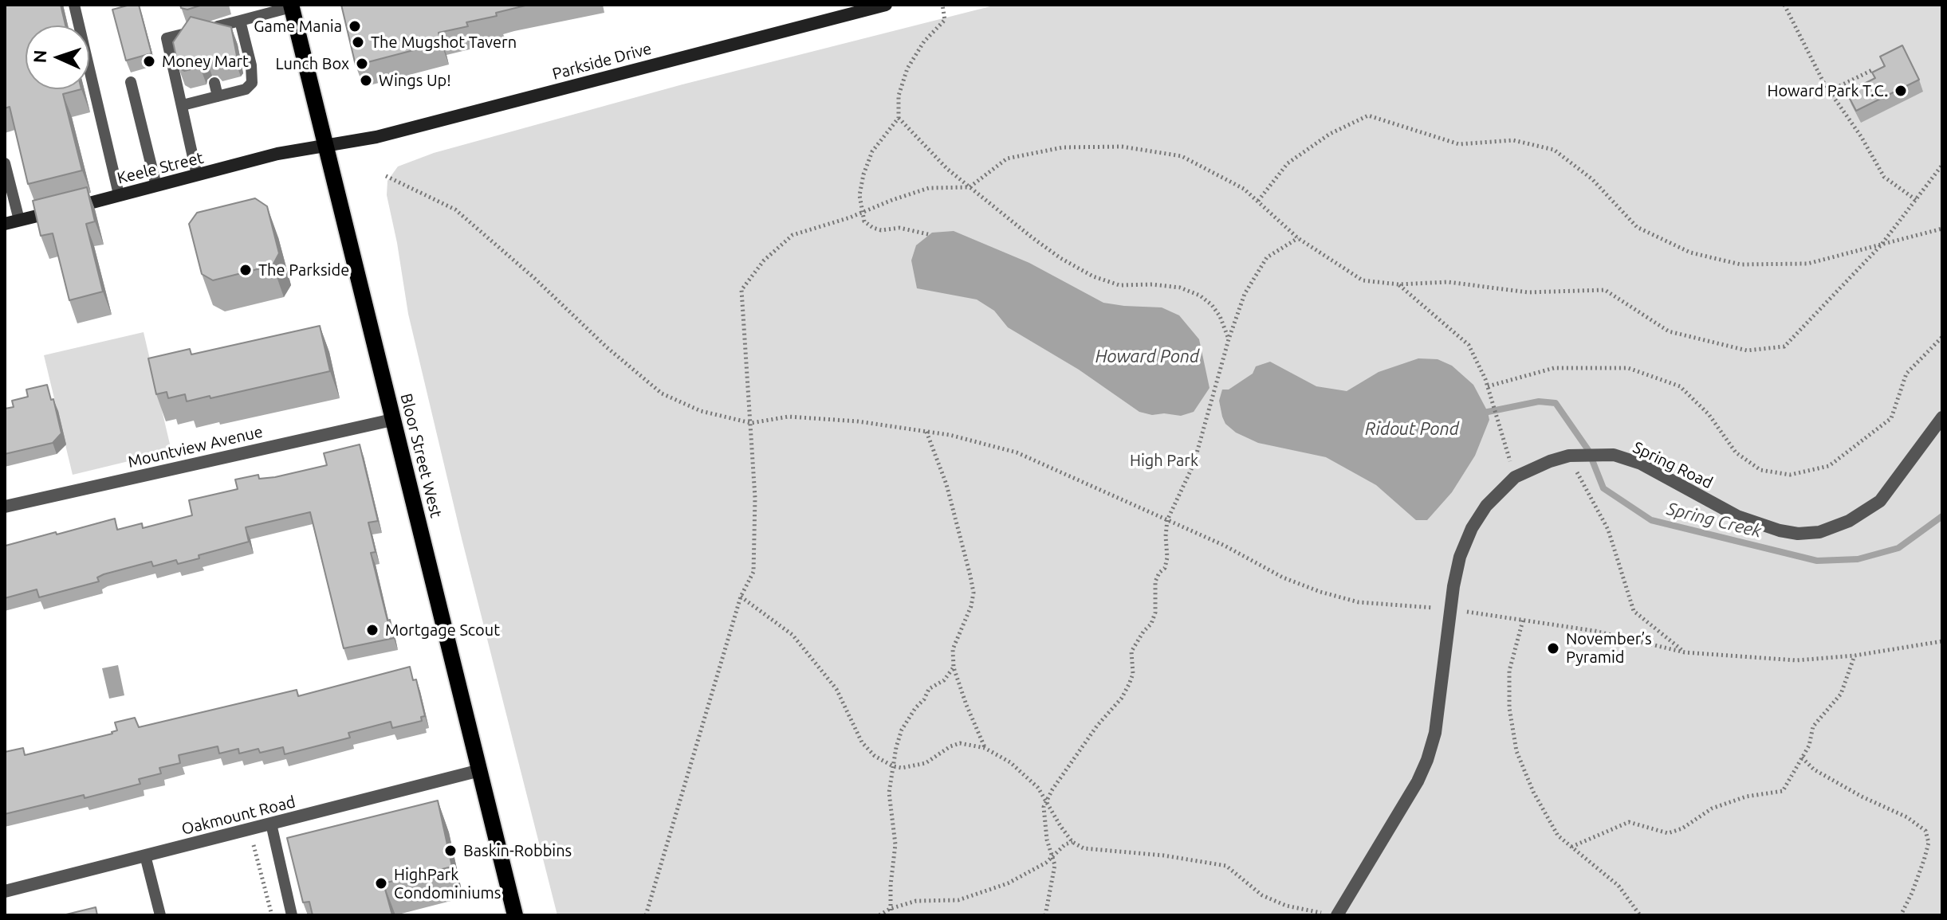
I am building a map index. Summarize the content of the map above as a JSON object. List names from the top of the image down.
{
  "streets": {
    "main road": ["Parkside Drive", "Keele Street", "Bloor Street West"],
    "street": ["Mountview Avenue", "Spring Road", "Oakmount Road"]
  },
  "crossings": [
    ["Parkside Drive", "Keele Street"],
    ["Parkside Drive", "Bloor Street West"],
    ["Keele Street", "Bloor Street West"],
    ["Mountview Avenue", "Bloor Street West"],
    ["Bloor Street West", "Oakmount Road"]
  ],
  "water": ["Howard Pond", "Ridout Pond", "Spring Creek"],
  "parks": ["High Park"],
  "places": [
    "Game Mania",
    "The Mugshot Tavern",
    "Money Mart",
    "Lunch Box",
    "Wings Up!",
    "Howard Park T.C.",
    "The Parkside",
    "Mortgage Scout",
    "November’s Pyramid",
    "Baskin-Robbins",
    "HighPark Condominiums"
  ],
  "north": "left"
}
